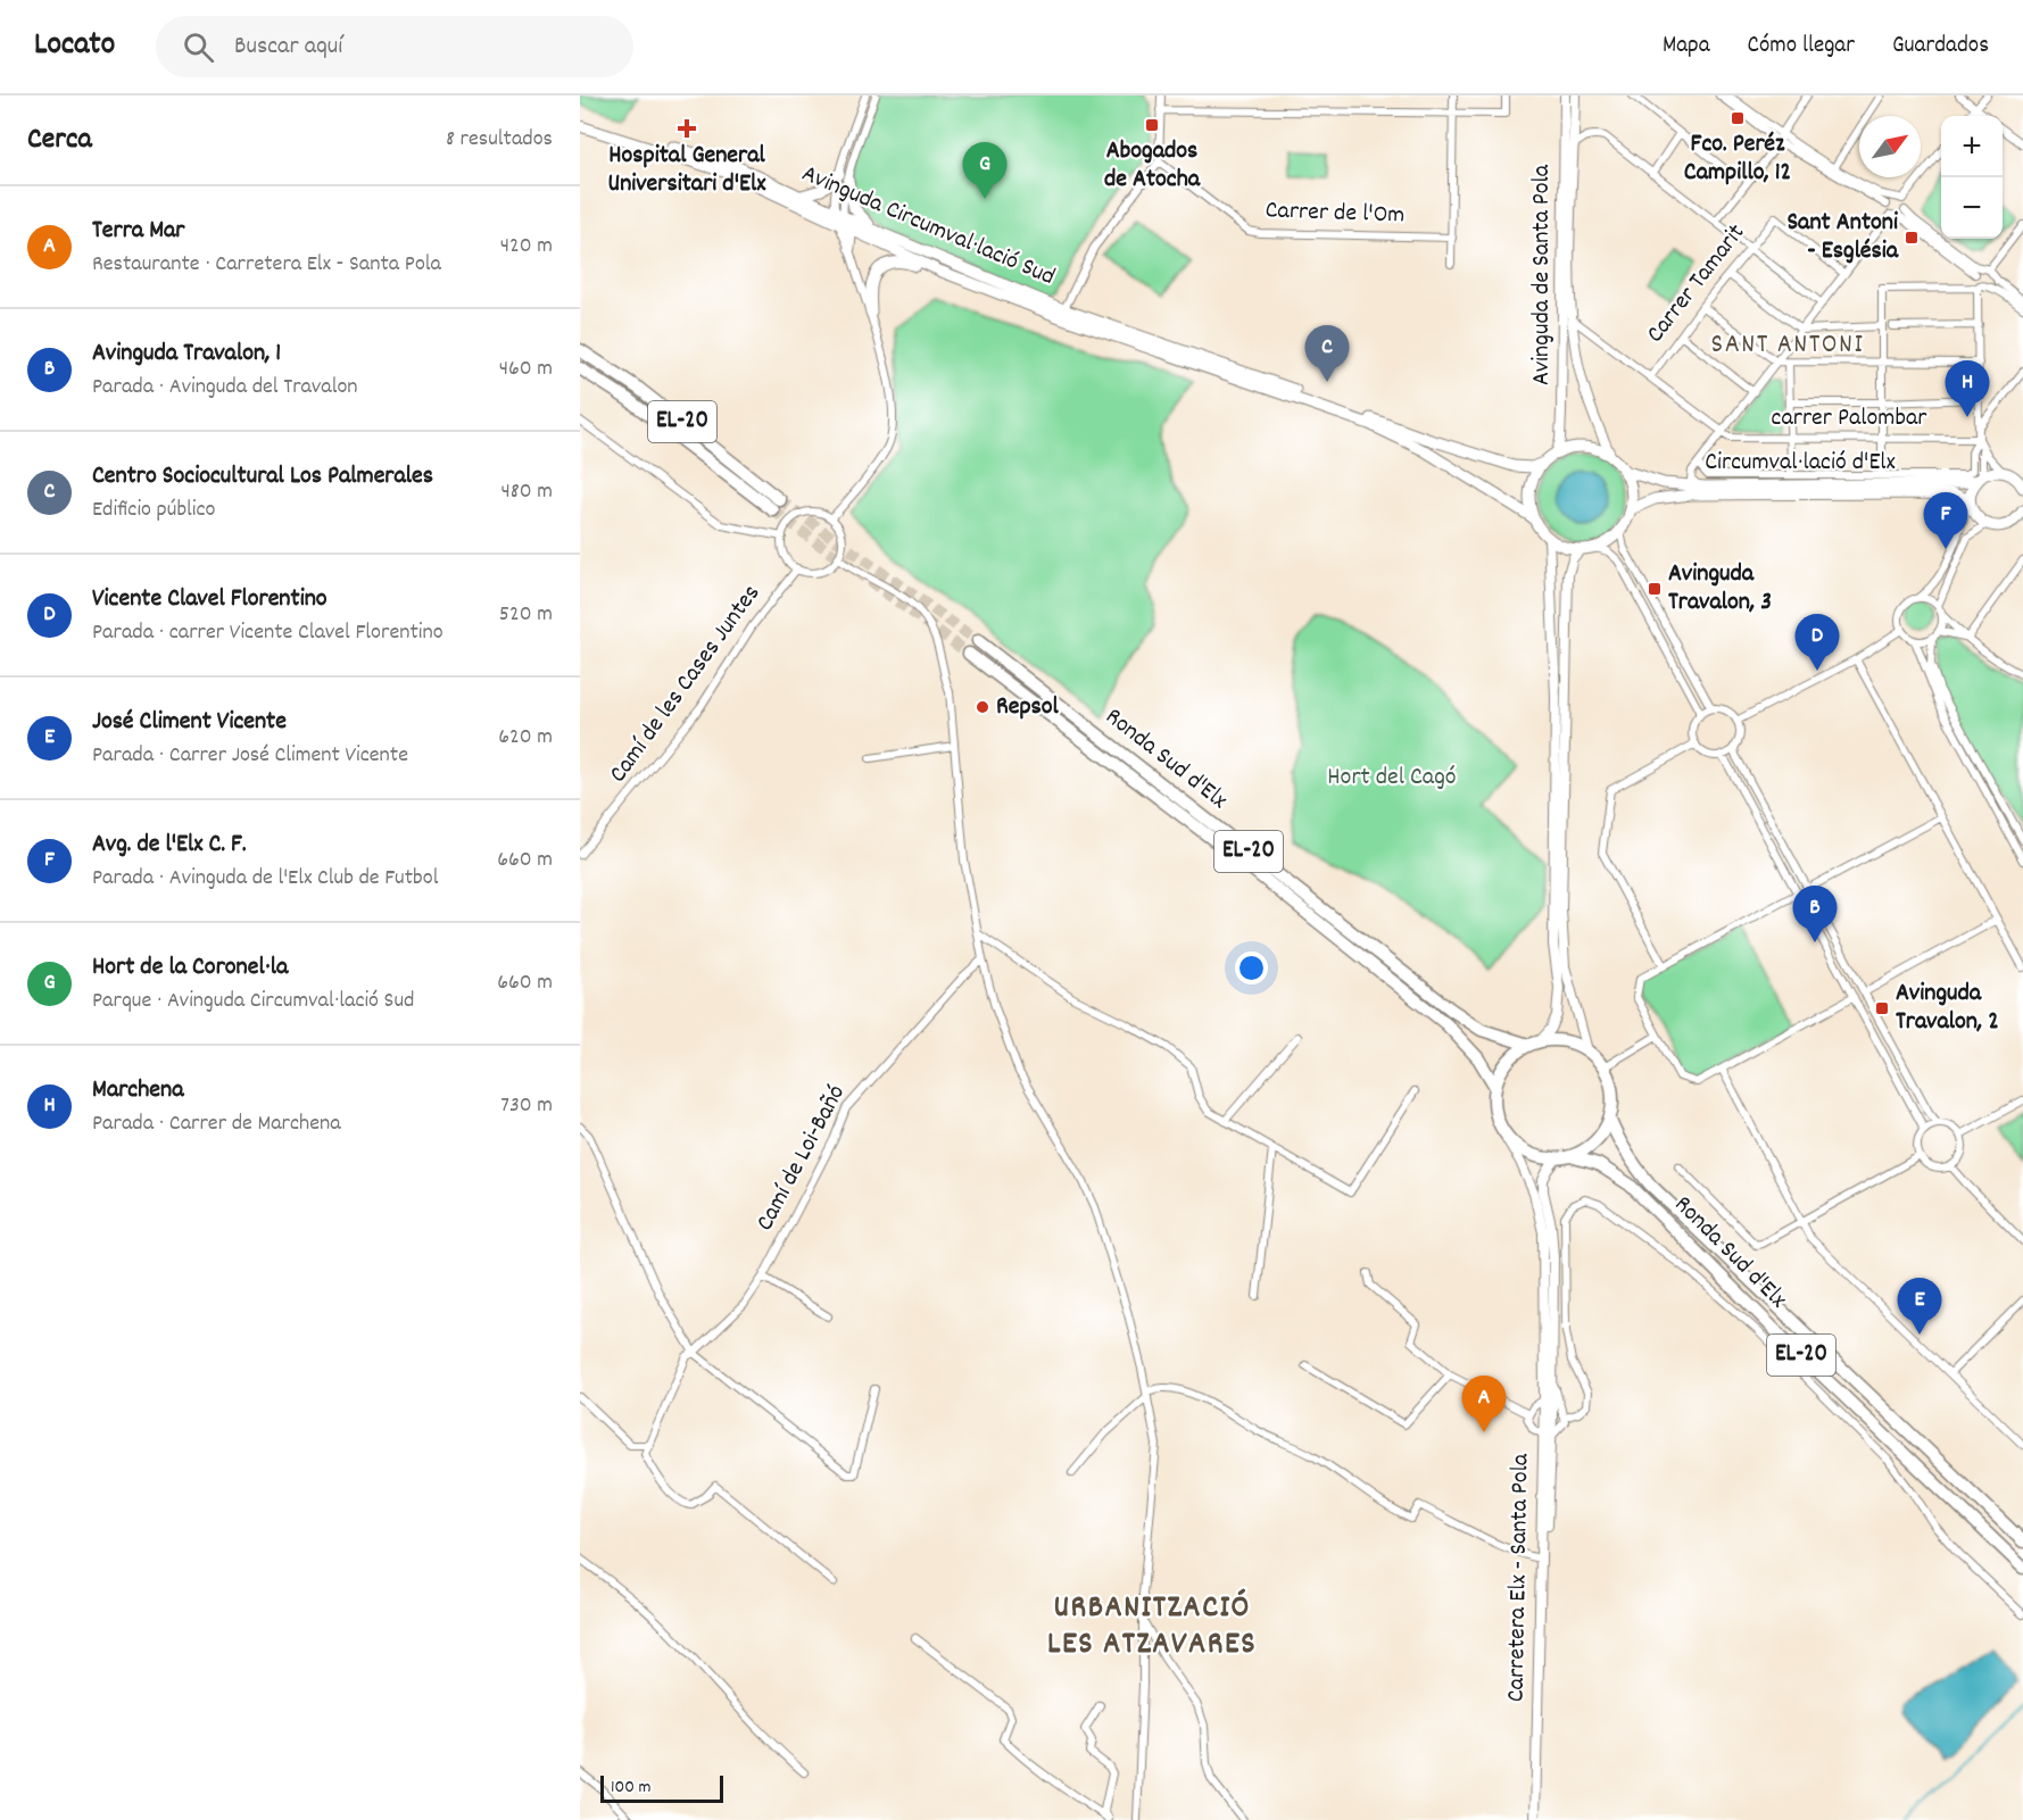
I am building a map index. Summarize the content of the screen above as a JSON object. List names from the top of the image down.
{
  "streets": {
    "highway": ["EL-20", "Ronda Sud d'Elx"],
    "main road": [
      "Avinguda Circumval·lació Sud",
      "Avinguda de Santa Pola",
      "Circumval·lació d'Elx",
      "Carretera Elx - Santa Pola"
    ],
    "street": [
      "Carrer de l'Om",
      "Carrer Tamarit",
      "carrer Palombar",
      "Camí de les Cases Juntes",
      "Camí de Loi-Bañó"
    ]
  },
  "crossings": [
    ["Avinguda de Santa Pola", "Circumval·lació d'Elx"],
    ["EL-20", "Ronda Sud d'Elx"],
    ["EL-20", "Carretera Elx - Santa Pola"],
    ["Ronda Sud d'Elx", "Carretera Elx - Santa Pola"]
  ],
  "districts": ["SANT ANTONI", "URBANITZACIÓ LES ATZAVARES"],
  "parks": ["Hort del Cagó"],
  "places": {
    "transit": [
      "Fco. Peréz Campillo, 12",
      "Abogados de Atocha",
      "Sant Antoni - Església",
      "Avinguda Travalon, 3",
      "Avinguda Travalon, 2"
    ],
    "health": ["Hospital General Universitari d'Elx"],
    "other": ["Repsol"]
  },
  "scale_bar": "100 m",
  "north": "top right",
  "page": {
    "header": "Locato",
    "search": "Buscar aquí",
    "nav": ["Mapa", "Cómo llegar", "Guardados"],
    "heading": ["Cerca", "8 resultados"],
    "map_buttons": ["+", "−"],
    "pins": [
      "G",
      "C",
      "H",
      "F",
      "D",
      "B",
      "E",
      "A"
    ],
    "list": [
      {
        "mark": "A",
        "name": "Terra Mar",
        "note": "Restaurante · Carretera Elx - Santa Pola",
        "value": "420 m"
      },
      {
        "mark": "B",
        "name": "Avinguda Travalon, 1",
        "note": "Parada · Avinguda del Travalon",
        "value": "460 m"
      },
      {
        "mark": "C",
        "name": "Centro Sociocultural Los Palmerales",
        "note": "Edificio público",
        "value": "480 m"
      },
      {
        "mark": "D",
        "name": "Vicente Clavel Florentino",
        "note": "Parada · carrer Vicente Clavel Florentino",
        "value": "520 m"
      },
      {
        "mark": "E",
        "name": "José Climent Vicente",
        "note": "Parada · Carrer José Climent Vicente",
        "value": "620 m"
      },
      {
        "mark": "F",
        "name": "Avg. de l'Elx C. F.",
        "note": "Parada · Avinguda de l'Elx Club de Futbol",
        "value": "660 m"
      },
      {
        "mark": "G",
        "name": "Hort de la Coronel·la",
        "note": "Parque · Avinguda Circumval·lació Sud",
        "value": "660 m"
      },
      {
        "mark": "H",
        "name": "Marchena",
        "note": "Parada · Carrer de Marchena",
        "value": "730 m"
      }
    ],
    "scale": "100 m"
  }
}
